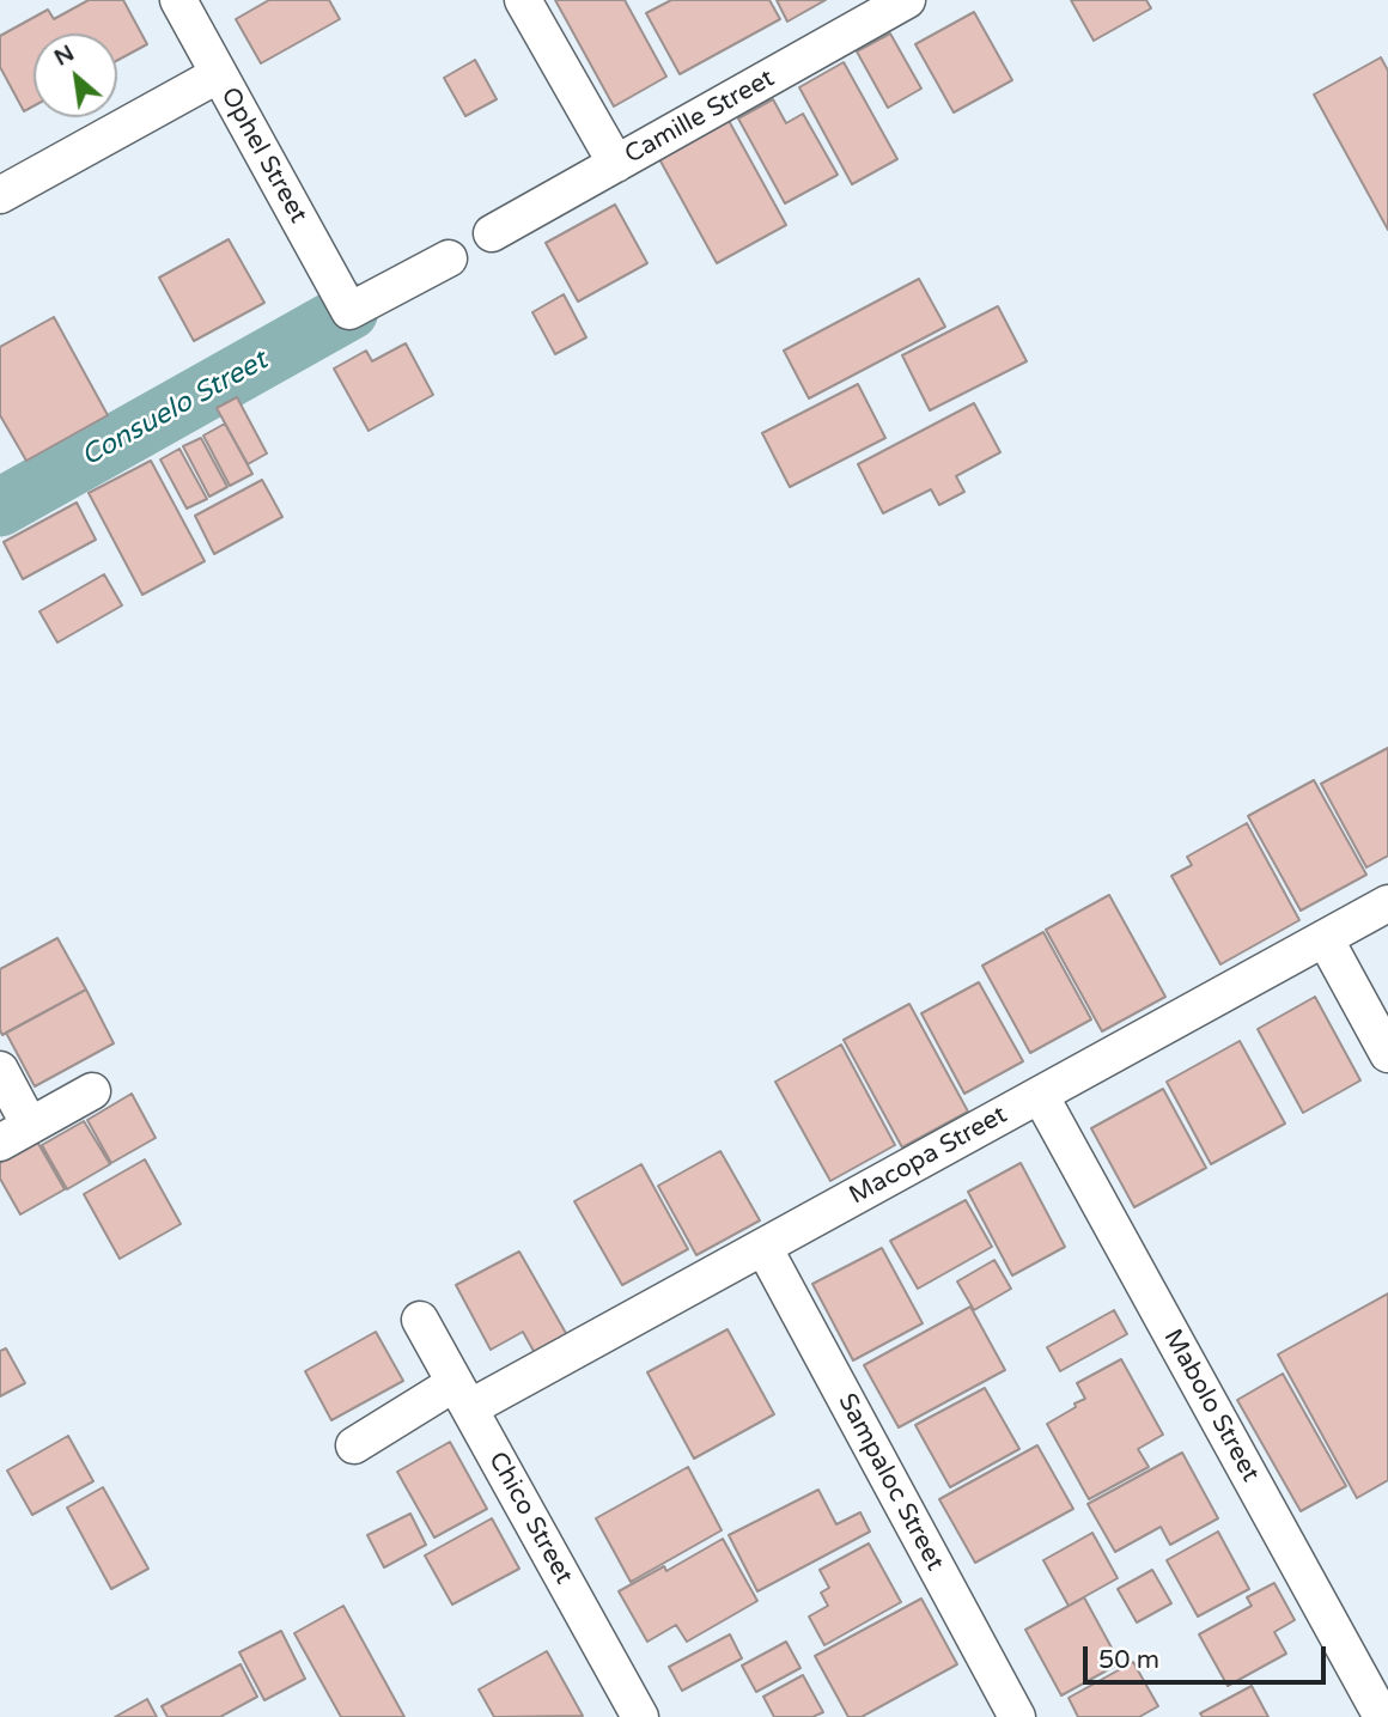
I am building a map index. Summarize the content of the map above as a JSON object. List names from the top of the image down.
{
  "streets": {
    "street": [
      "Camille Street",
      "Ophel Street",
      "Macopa Street",
      "Mabolo Street",
      "Sampaloc Street",
      "Chico Street"
    ]
  },
  "crossings": [
    ["Macopa Street", "Mabolo Street"],
    ["Macopa Street", "Sampaloc Street"],
    ["Macopa Street", "Chico Street"]
  ],
  "water": ["Consuelo Street"],
  "scale_bar": "50 m",
  "north": "top left"
}
